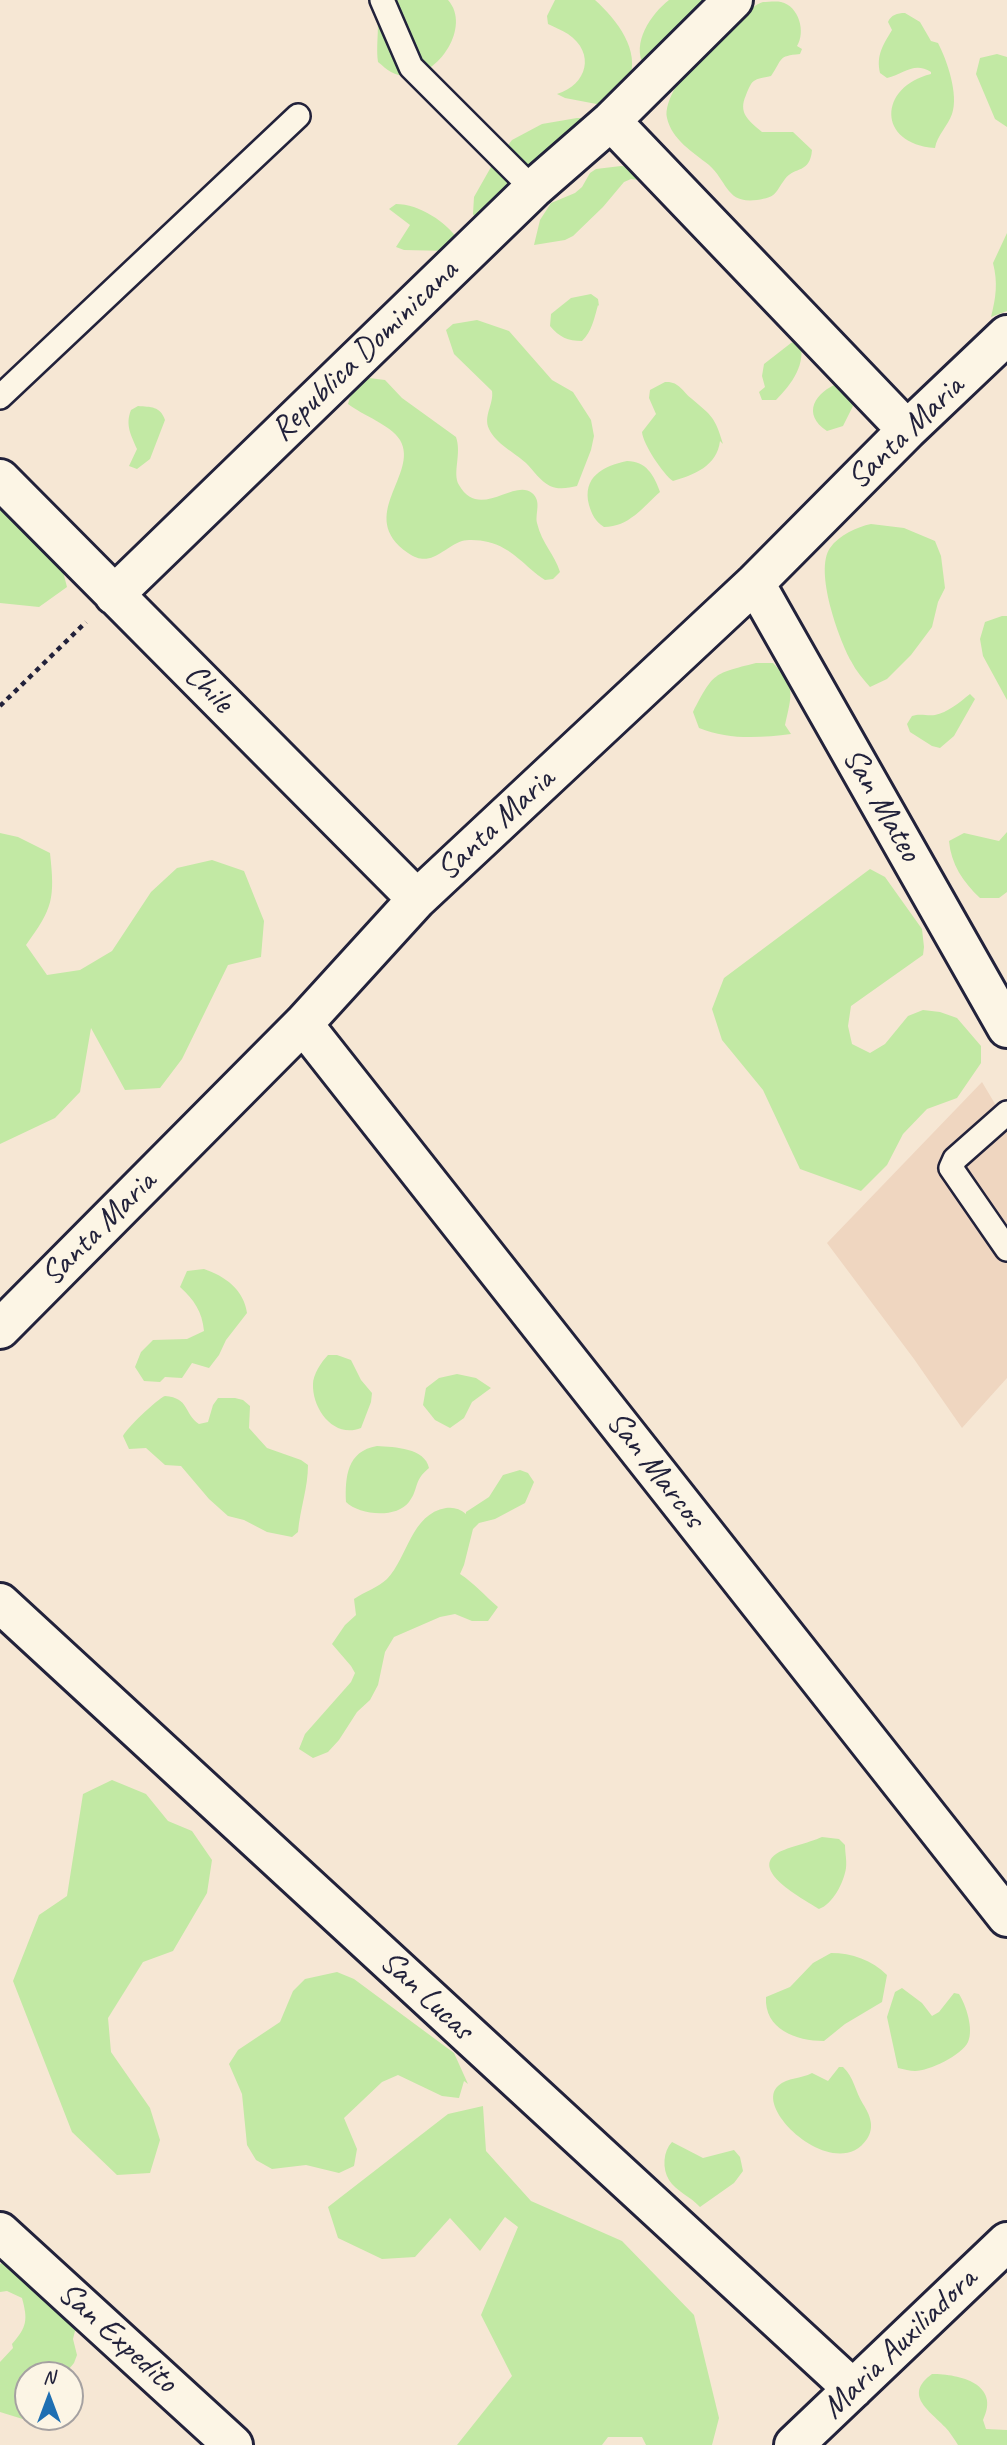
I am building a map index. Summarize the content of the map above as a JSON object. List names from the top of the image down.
{
  "streets": {
    "street": [
      "Republica Dominicana",
      "Santa Maria",
      "Chile",
      "San Mateo",
      "San Marcos",
      "San Lucas",
      "San Expedito",
      "Maria Auxiliadora"
    ]
  },
  "crossings": [
    ["Republica Dominicana", "Chile"],
    ["Santa Maria", "Chile"],
    ["Santa Maria", "San Mateo"],
    ["Santa Maria", "San Marcos"],
    ["San Lucas", "Maria Auxiliadora"]
  ],
  "north": "top"
}
